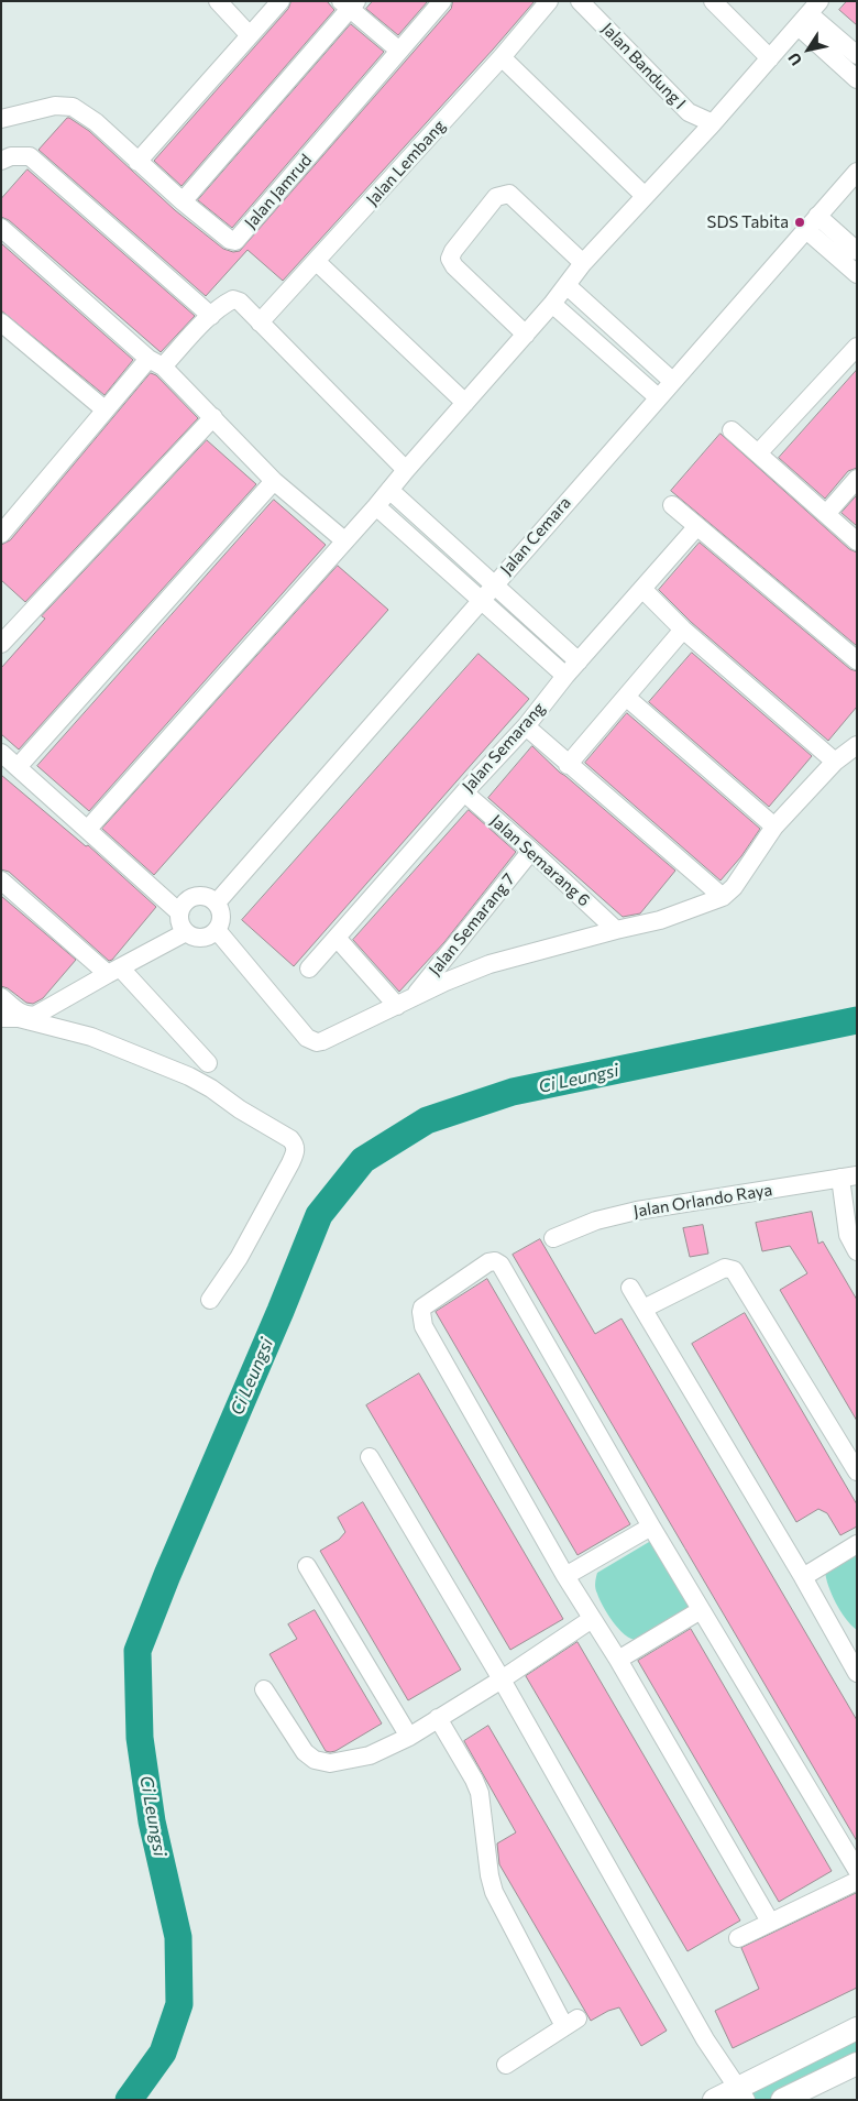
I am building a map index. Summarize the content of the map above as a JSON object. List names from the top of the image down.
{
  "streets": {
    "street": [
      "Jalan Bandung I",
      "Jalan Lembang",
      "Jalan Jamrud",
      "Jalan Cemara",
      "Jalan Semarang",
      "Jalan Semarang 6",
      "Jalan Semarang 7",
      "Jalan Orlando Raya"
    ]
  },
  "crossings": [
    ["Jalan Semarang", "Jalan Semarang 6"],
    ["Jalan Semarang 6", "Jalan Semarang 7"]
  ],
  "water": ["Ci Leungsi"],
  "places": ["SDS Tabita"],
  "north": "bottom left"
}
